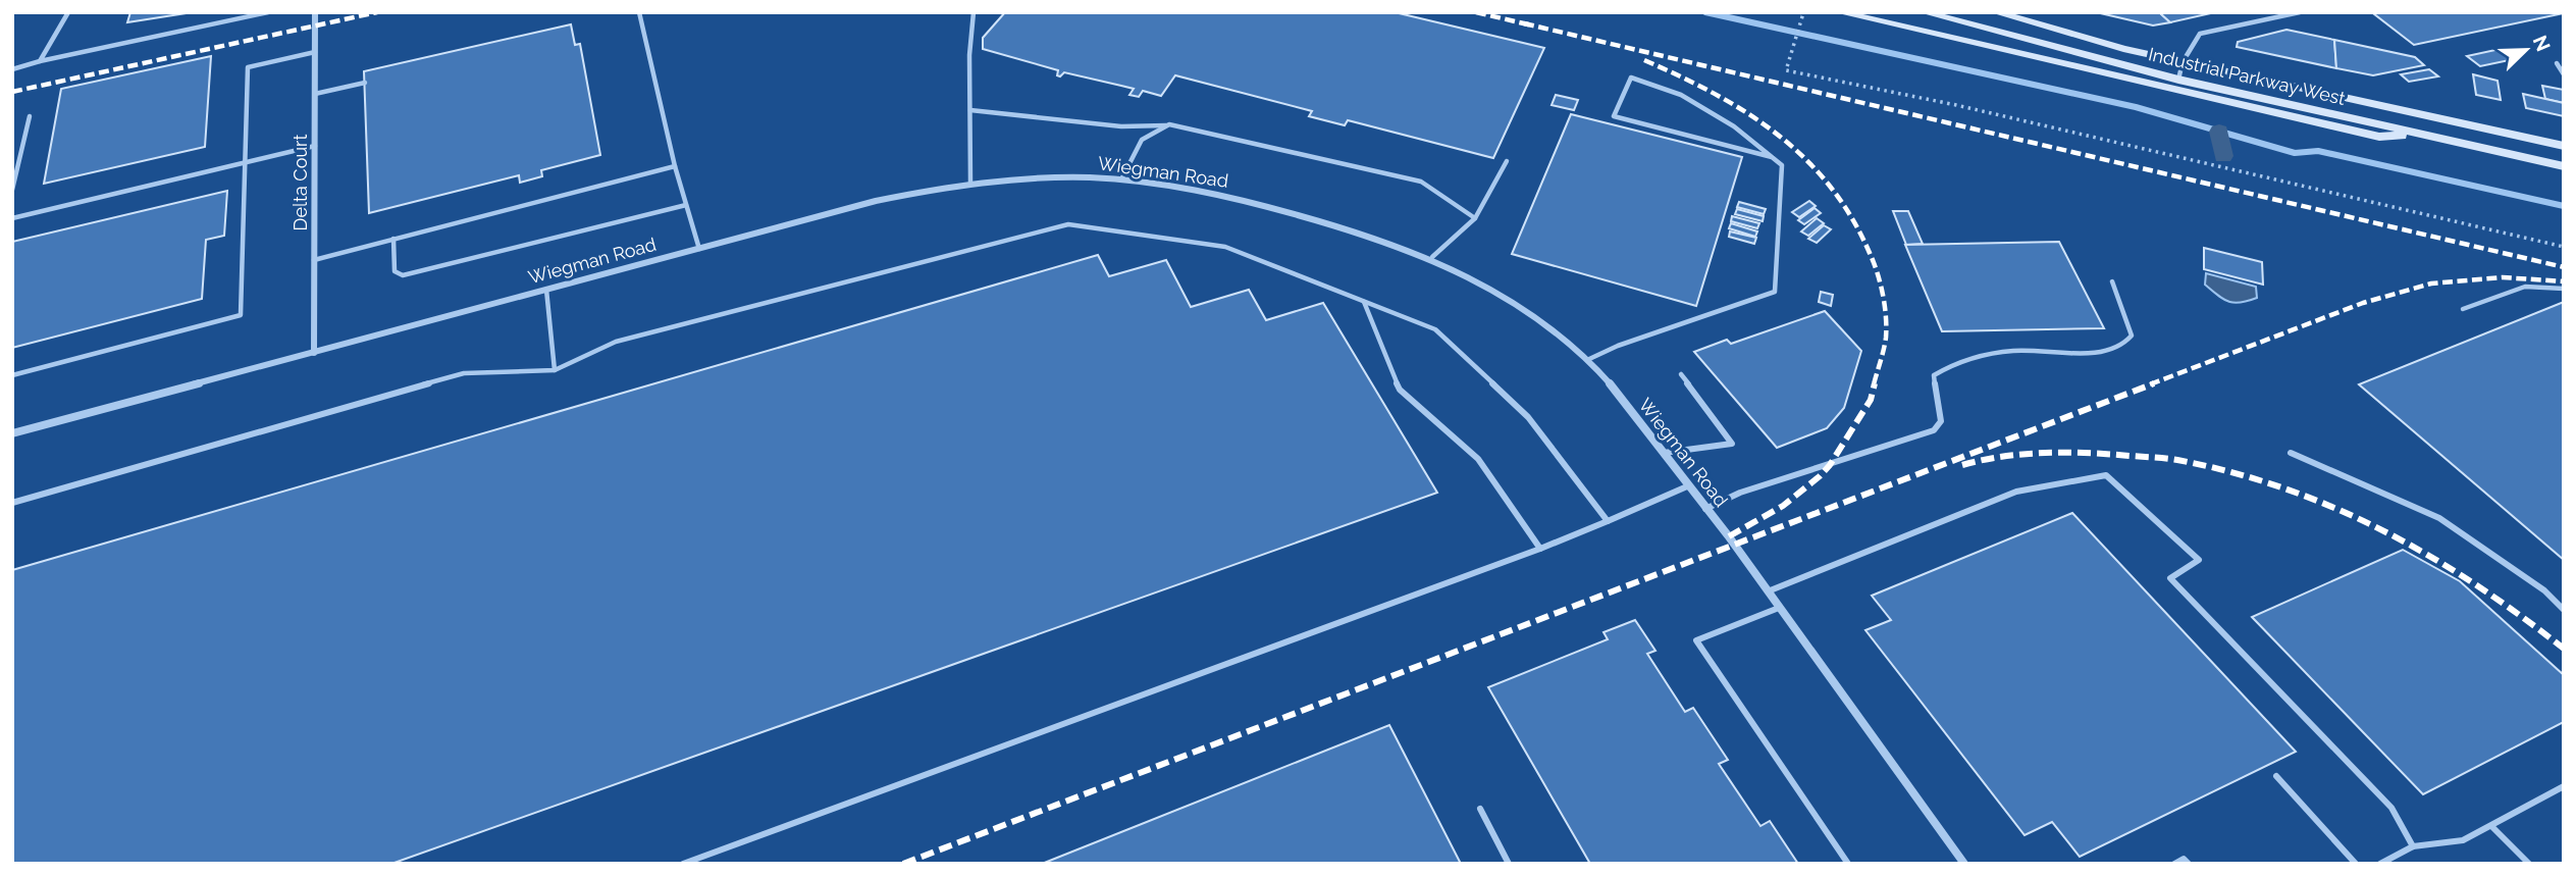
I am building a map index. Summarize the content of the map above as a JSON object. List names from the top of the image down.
{
  "streets": {
    "main road": ["Industrial Parkway West"],
    "street": ["Wiegman Road", "Delta Court"]
  },
  "crossings": [
    ["Wiegman Road", "Delta Court"]
  ],
  "north": "top right"
}
